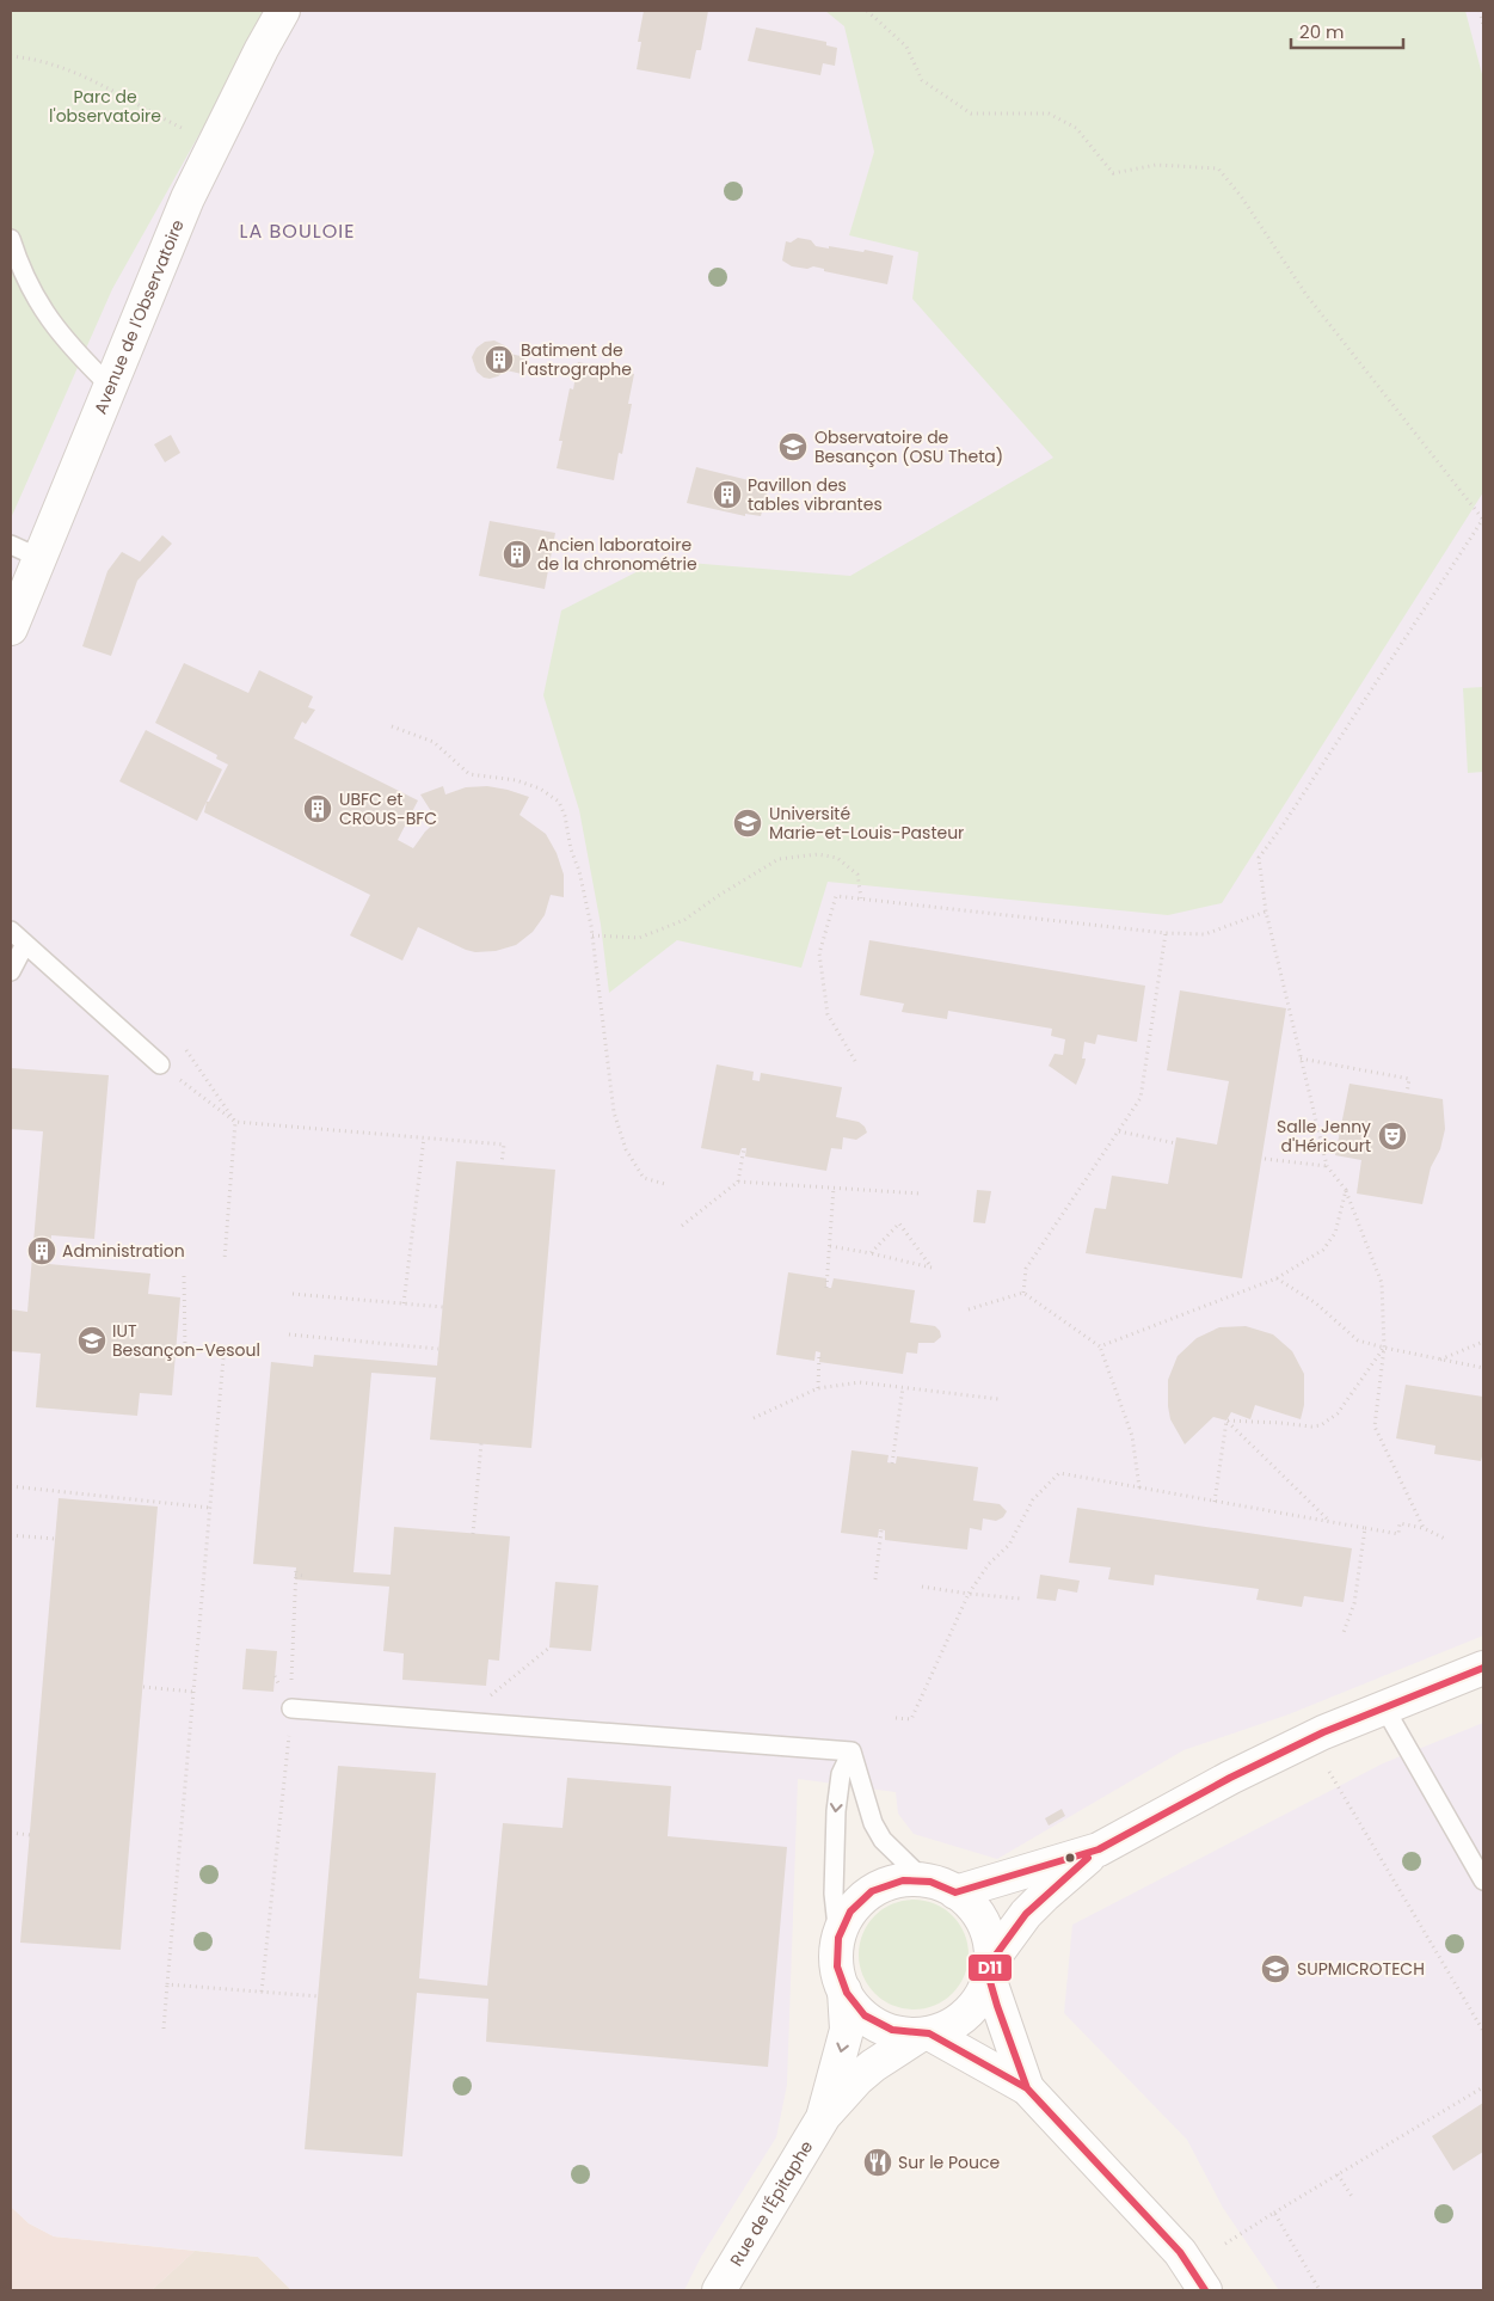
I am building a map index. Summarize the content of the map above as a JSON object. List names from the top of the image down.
{
  "streets": {
    "street": ["Avenue de l'Observatoire", "Rue de l'Épitaphe"]
  },
  "districts": ["LA BOULOIE"],
  "parks": ["Parc de l'observatoire"],
  "places": {
    "building": [
      "Batiment de l'astrographe",
      "Pavillon des tables vibrantes",
      "Ancien laboratoire de la chronométrie",
      "UBFC et CROUS-BFC",
      "Administration"
    ],
    "school or university": [
      "Observatoire de Besançon (OSU Theta)",
      "Université Marie-et-Louis-Pasteur",
      "IUT Besançon-Vesoul",
      "SUPMICROTECH"
    ],
    "theatre": ["Salle Jenny d'Héricourt"],
    "restaurant": ["Sur le Pouce"]
  },
  "lines": ["transit line D11"],
  "scale_bar": "20 m"
}
